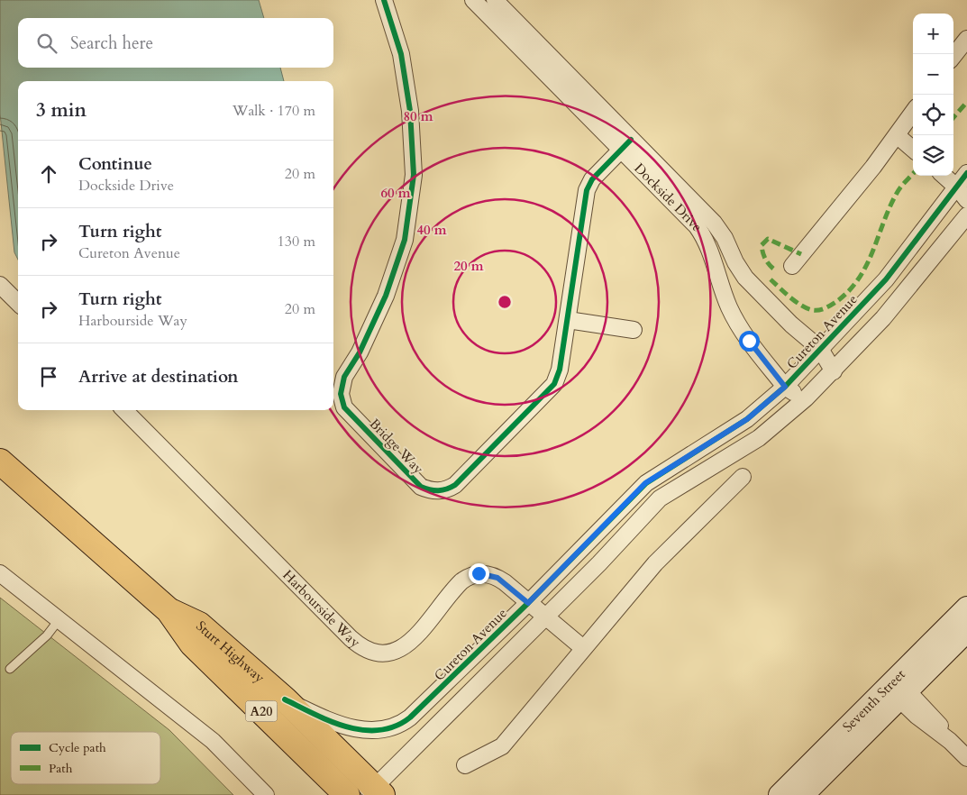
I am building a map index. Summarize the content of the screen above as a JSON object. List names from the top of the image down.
{
  "streets": {
    "highway": ["Sturt Highway", "A20"],
    "main road": ["Seventh Street"],
    "street": [
      "Dockside Drive",
      "Cureton Avenue",
      "Bridge Way",
      "Harbourside Way"
    ]
  },
  "crossings": [
    ["Dockside Drive", "Cureton Avenue"],
    ["Dockside Drive", "Bridge Way"],
    ["Cureton Avenue", "Harbourside Way"],
    ["Cureton Avenue", "Sturt Highway"]
  ],
  "legend": ["Cycle path", "Path"],
  "page": {
    "map_buttons": ["+", "−"],
    "search": "Search here",
    "heading": ["3 min", "Walk · 170 m"],
    "list": [
      ["Continue", "Dockside Drive", "20 m"],
      ["Turn right", "Cureton Avenue", "130 m"],
      ["Turn right", "Harbourside Way", "20 m"],
      "Arrive at destination"
    ]
  },
  "rings": [
    "80 m",
    "60 m",
    "40 m",
    "20 m"
  ]
}
